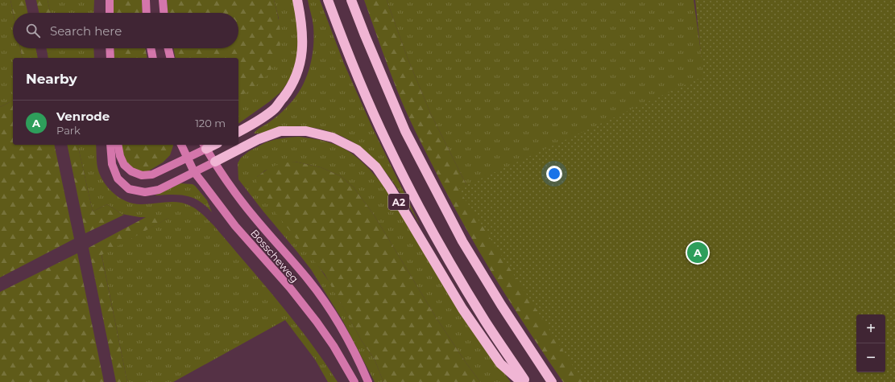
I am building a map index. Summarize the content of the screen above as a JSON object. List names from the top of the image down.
{
  "streets": {
    "highway": ["A2"],
    "main road": ["Bosscheweg"]
  },
  "crossings": [
    ["A2", "Bosscheweg"]
  ],
  "page": {
    "search": "Search here",
    "heading": "Nearby",
    "list": [
      {
        "mark": "A",
        "name": "Venrode",
        "note": "Park",
        "value": "120 m"
      }
    ],
    "pins": "A",
    "map_buttons": ["+", "−"]
  }
}
